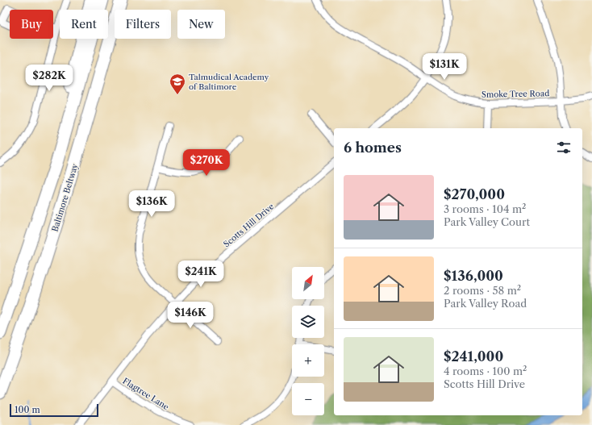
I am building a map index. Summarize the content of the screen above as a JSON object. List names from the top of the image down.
{
  "streets": {
    "highway": ["Baltimore Beltway"],
    "street": ["Smoke Tree Road", "Scotts Hill Drive", "Flagtree Lane"]
  },
  "crossings": [
    ["Scotts Hill Drive", "Flagtree Lane"]
  ],
  "places": {
    "school or university": ["Talmudical Academy of Baltimore"]
  },
  "scale_bar": "100 m",
  "north": "top right",
  "page": {
    "chip": [
      "Buy",
      "Rent",
      "Filters",
      "New"
    ],
    "price": [
      "$131K",
      "$282K",
      "$270K",
      "$136K",
      "$241K",
      "$146K"
    ],
    "heading": "6 homes",
    "list": [
      {
        "name": "$270,000",
        "note": "3 rooms · 104 m² · Park Valley Court"
      },
      {
        "name": "$136,000",
        "note": "2 rooms · 58 m² · Park Valley Road"
      },
      {
        "name": "$241,000",
        "note": "4 rooms · 100 m² · Scotts Hill Drive"
      }
    ],
    "map_buttons": ["+", "−"],
    "scale": "100 m"
  }
}
